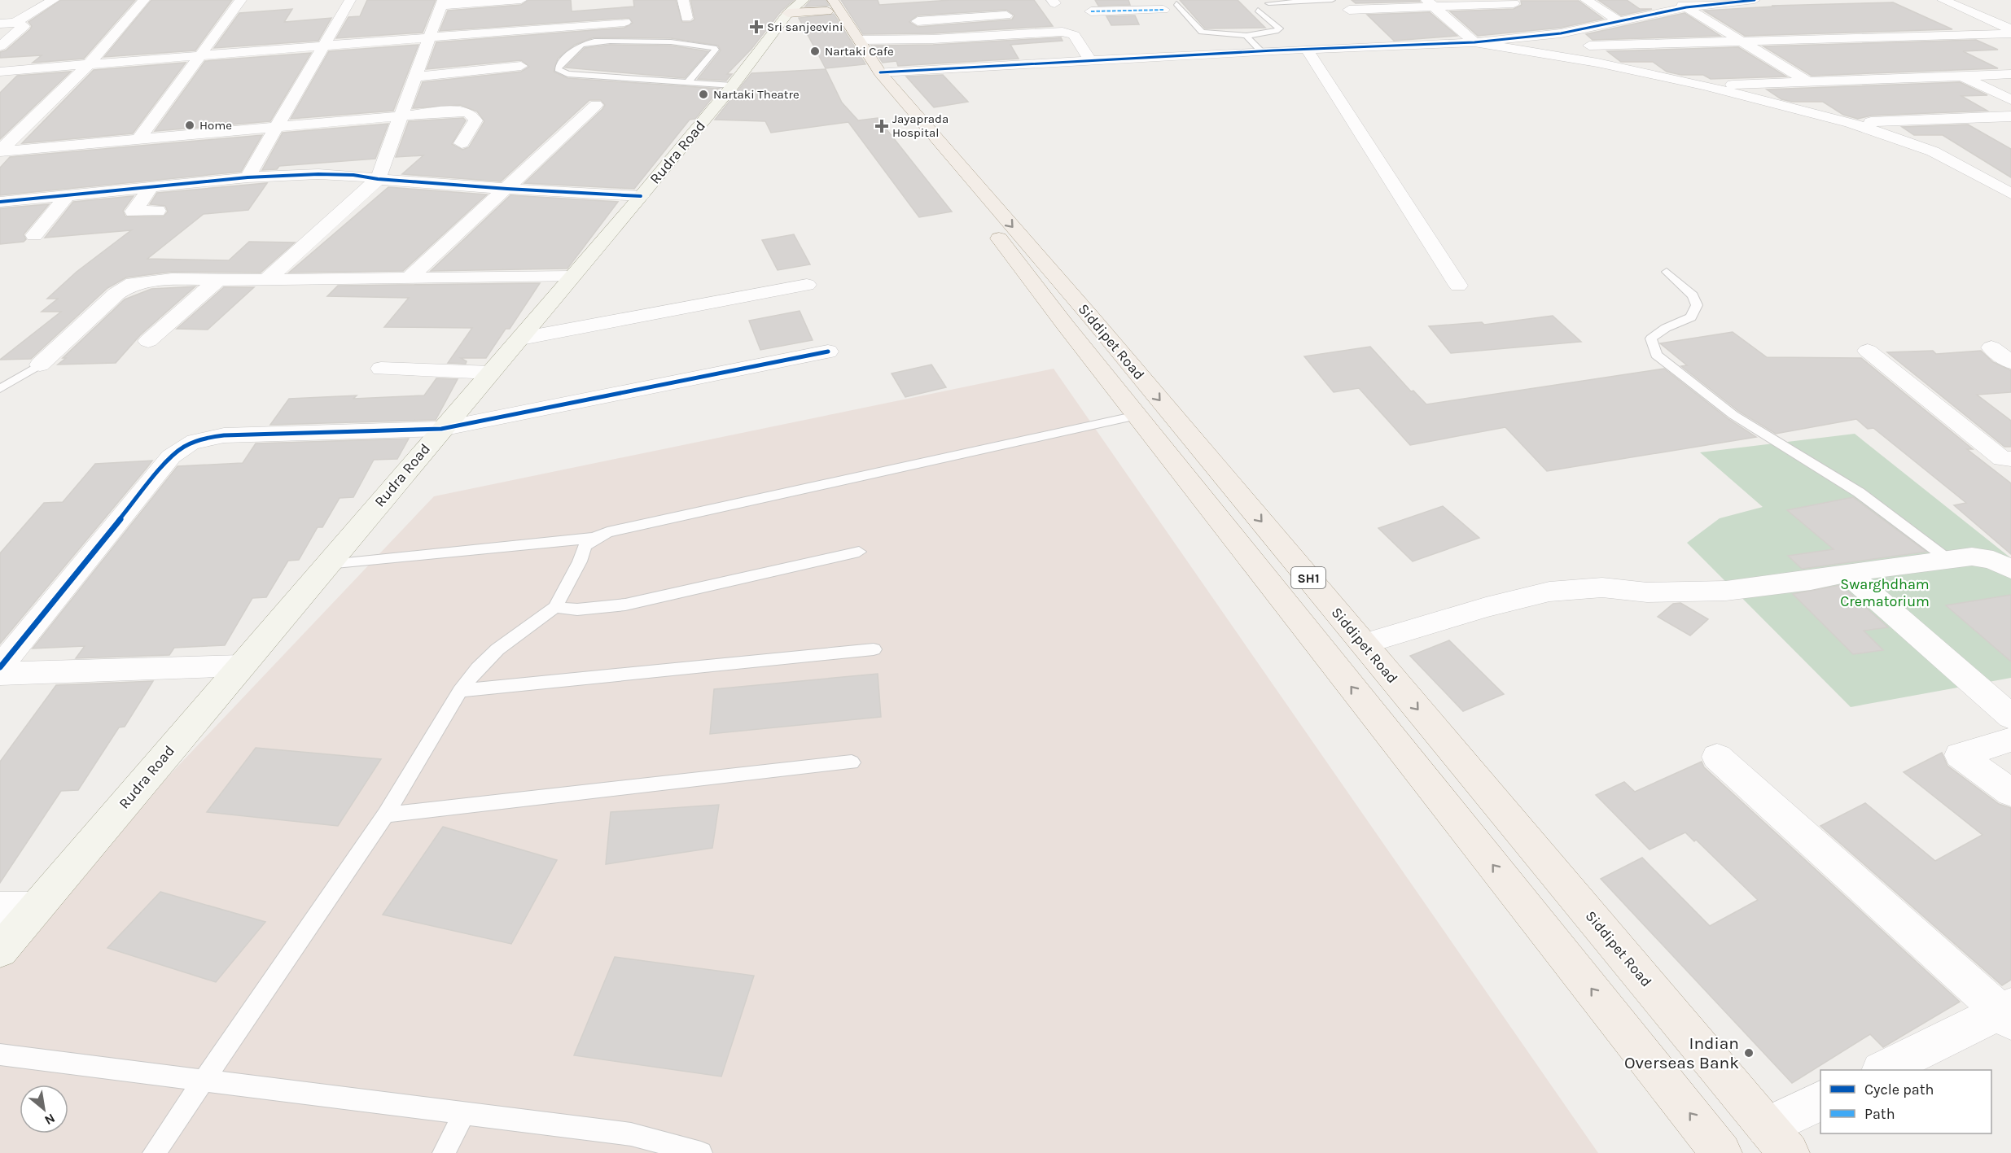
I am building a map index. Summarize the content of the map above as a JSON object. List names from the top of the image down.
{
  "streets": {
    "main road": ["Rudra Road", "Siddipet Road", "SH1"]
  },
  "parks": ["Swarghdham Crematorium"],
  "places": {
    "health": ["Sri sanjeevini", "Jayaprada Hospital"],
    "other": [
      "Nartaki Cafe",
      "Nartaki Theatre",
      "Home",
      "Indian Overseas Bank"
    ]
  },
  "legend": ["Cycle path", "Path"],
  "north": "bottom right"
}
